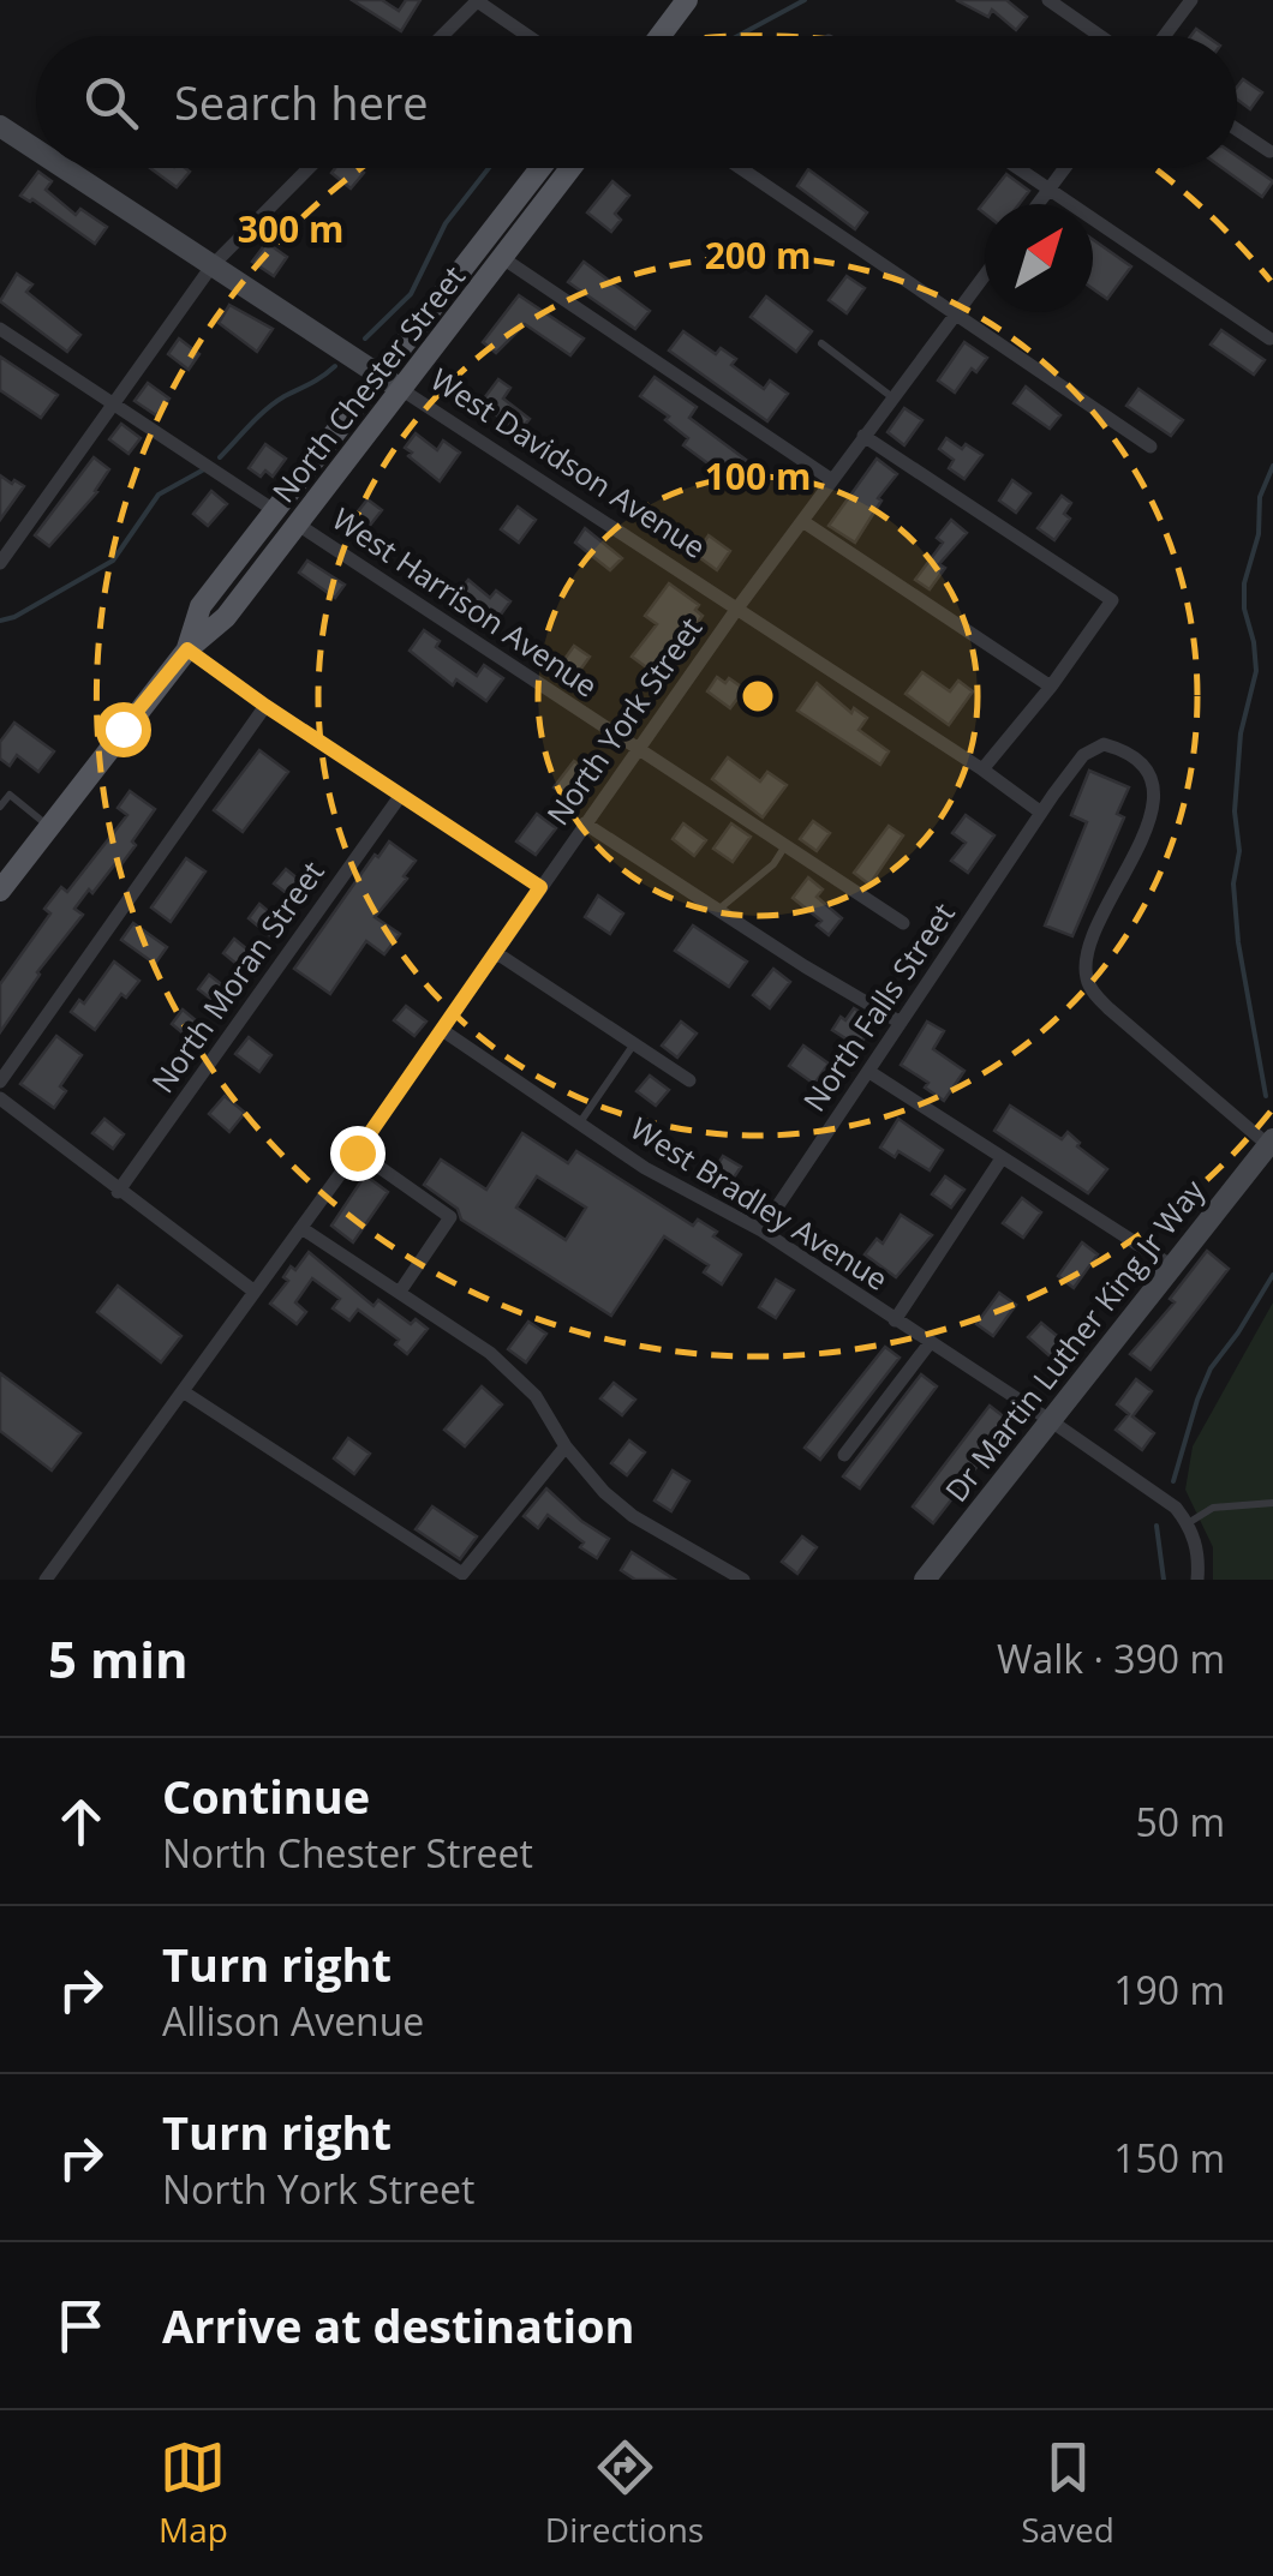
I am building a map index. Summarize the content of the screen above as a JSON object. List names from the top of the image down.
{
  "streets": {
    "main road": ["North Chester Street", "West Davidson Avenue", "Dr Martin Luther King Jr Way"],
    "street": [
      "West Harrison Avenue",
      "North York Street",
      "North Moran Street",
      "North Falls Street",
      "West Bradley Avenue"
    ]
  },
  "crossings": [
    ["North Chester Street", "West Davidson Avenue"],
    ["North Chester Street", "West Harrison Avenue"],
    ["West Davidson Avenue", "North York Street"],
    ["West Davidson Avenue", "North Falls Street"],
    ["West Harrison Avenue", "North York Street"],
    ["North York Street", "West Bradley Avenue"],
    ["North Falls Street", "West Bradley Avenue"],
    ["North Falls Street", "Dr Martin Luther King Jr Way"],
    ["West Bradley Avenue", "Dr Martin Luther King Jr Way"]
  ],
  "north": "top right",
  "page": {
    "search": "Search here",
    "heading": ["5 min", "Walk · 390 m"],
    "list": [
      ["Continue", "North Chester Street", "50 m"],
      ["Turn right", "Allison Avenue", "190 m"],
      ["Turn right", "North York Street", "150 m"],
      "Arrive at destination"
    ],
    "nav": ["Map", "Directions", "Saved"]
  },
  "rings": ["300 m", "200 m", "100 m"]
}
